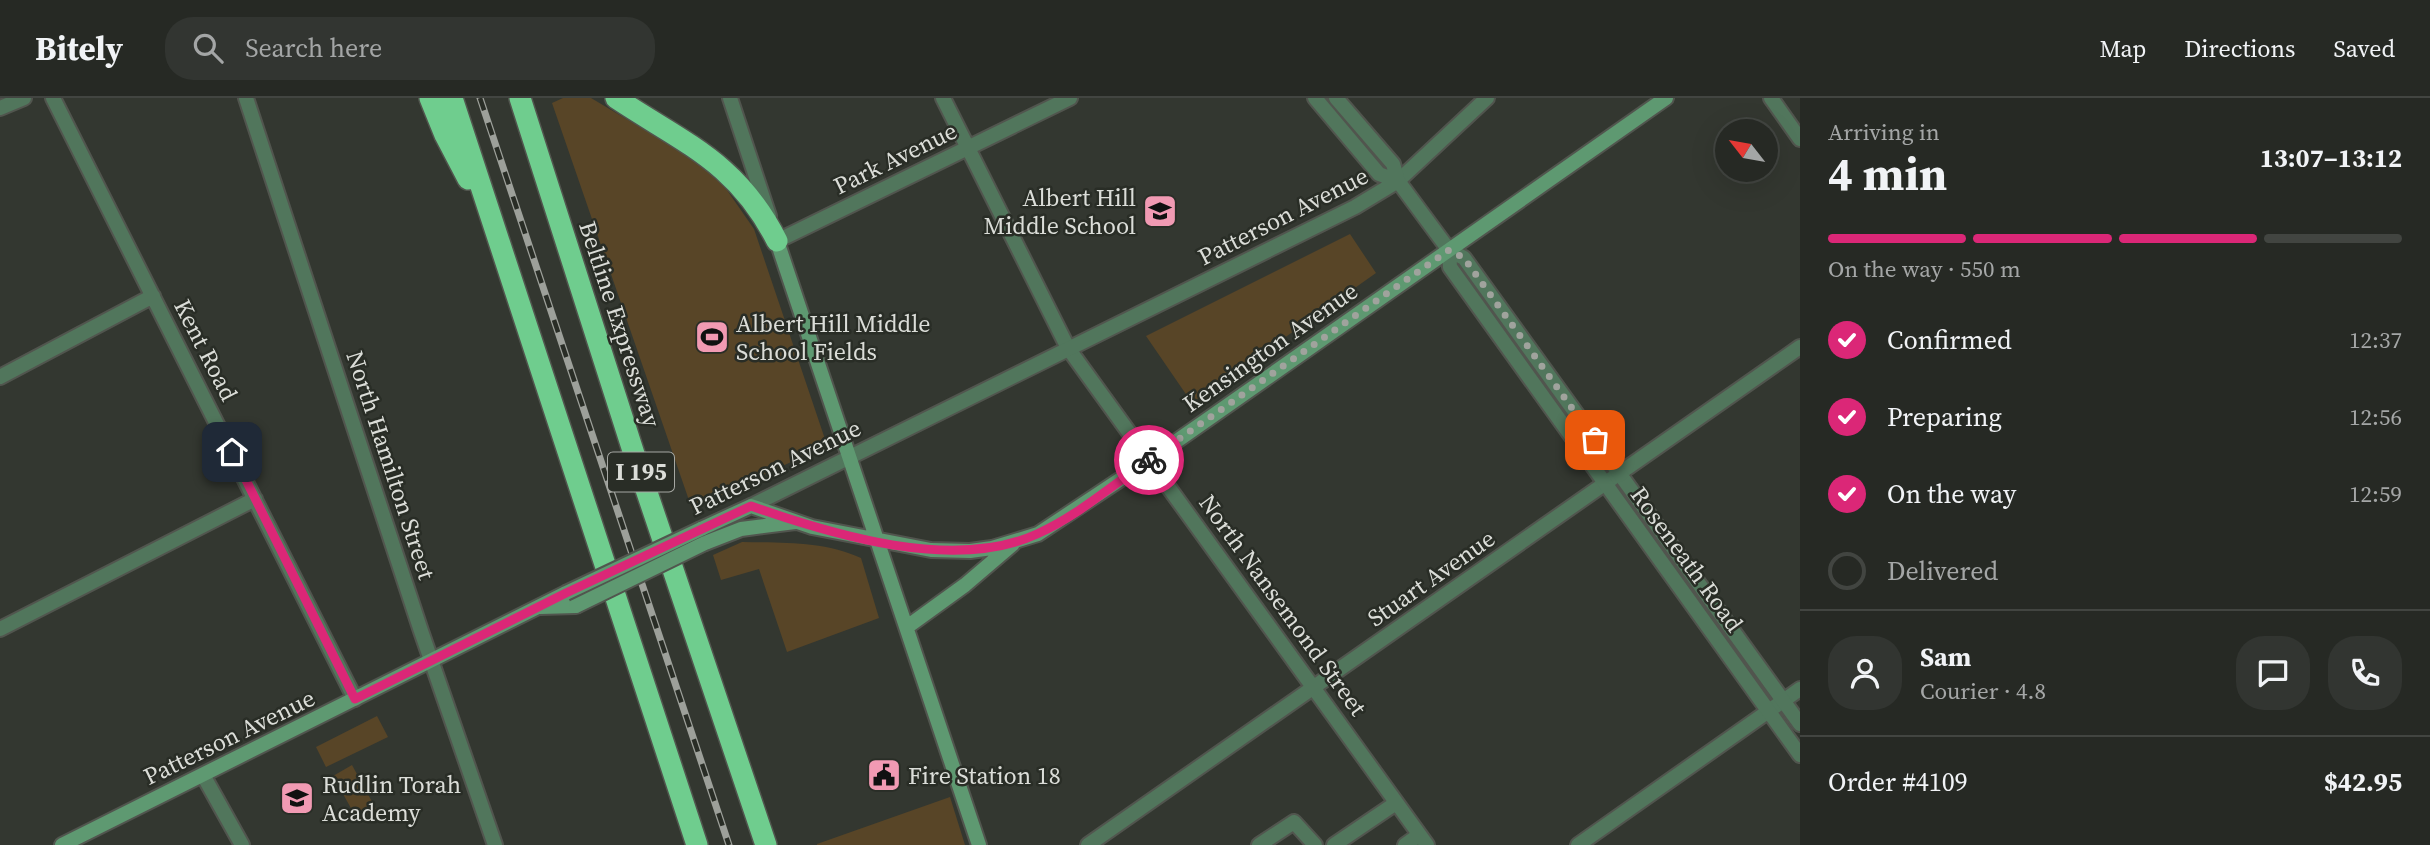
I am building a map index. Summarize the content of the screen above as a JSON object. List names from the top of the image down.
{
  "streets": {
    "highway": ["Beltline Expressway", "I 195"],
    "main road": ["Patterson Avenue", "Kensington Avenue"],
    "street": [
      "Park Avenue",
      "Kent Road",
      "North Hamilton Street",
      "Roseneath Road",
      "Stuart Avenue",
      "North Nansemond Street"
    ]
  },
  "crossings": [
    ["Park Avenue", "North Nansemond Street"],
    ["Patterson Avenue", "Kensington Avenue"],
    ["Patterson Avenue", "Kent Road"],
    ["Patterson Avenue", "North Hamilton Street"],
    ["Patterson Avenue", "Roseneath Road"],
    ["Patterson Avenue", "North Nansemond Street"],
    ["Kensington Avenue", "Roseneath Road"],
    ["Kensington Avenue", "North Nansemond Street"],
    ["Roseneath Road", "Stuart Avenue"],
    ["Stuart Avenue", "North Nansemond Street"]
  ],
  "places": {
    "school or university": ["Albert Hill Middle School", "Rudlin Torah Academy"],
    "sports": ["Albert Hill Middle School Fields"],
    "public building": ["Fire Station 18"]
  },
  "north": "top left",
  "page": {
    "header": "Bitely",
    "search": "Search here",
    "nav": ["Map", "Directions", "Saved"],
    "heading": ["4 min", "Arriving in", "13:07–13:12"],
    "panel": [
      "Sam",
      "Courier · 4.8",
      "Order #4109",
      "$42.95"
    ],
    "bar": "On the way · 550 m",
    "list": [
      ["Confirmed", "12:37"],
      ["Preparing", "12:56"],
      ["On the way", "12:59"],
      "Delivered"
    ]
  }
}
